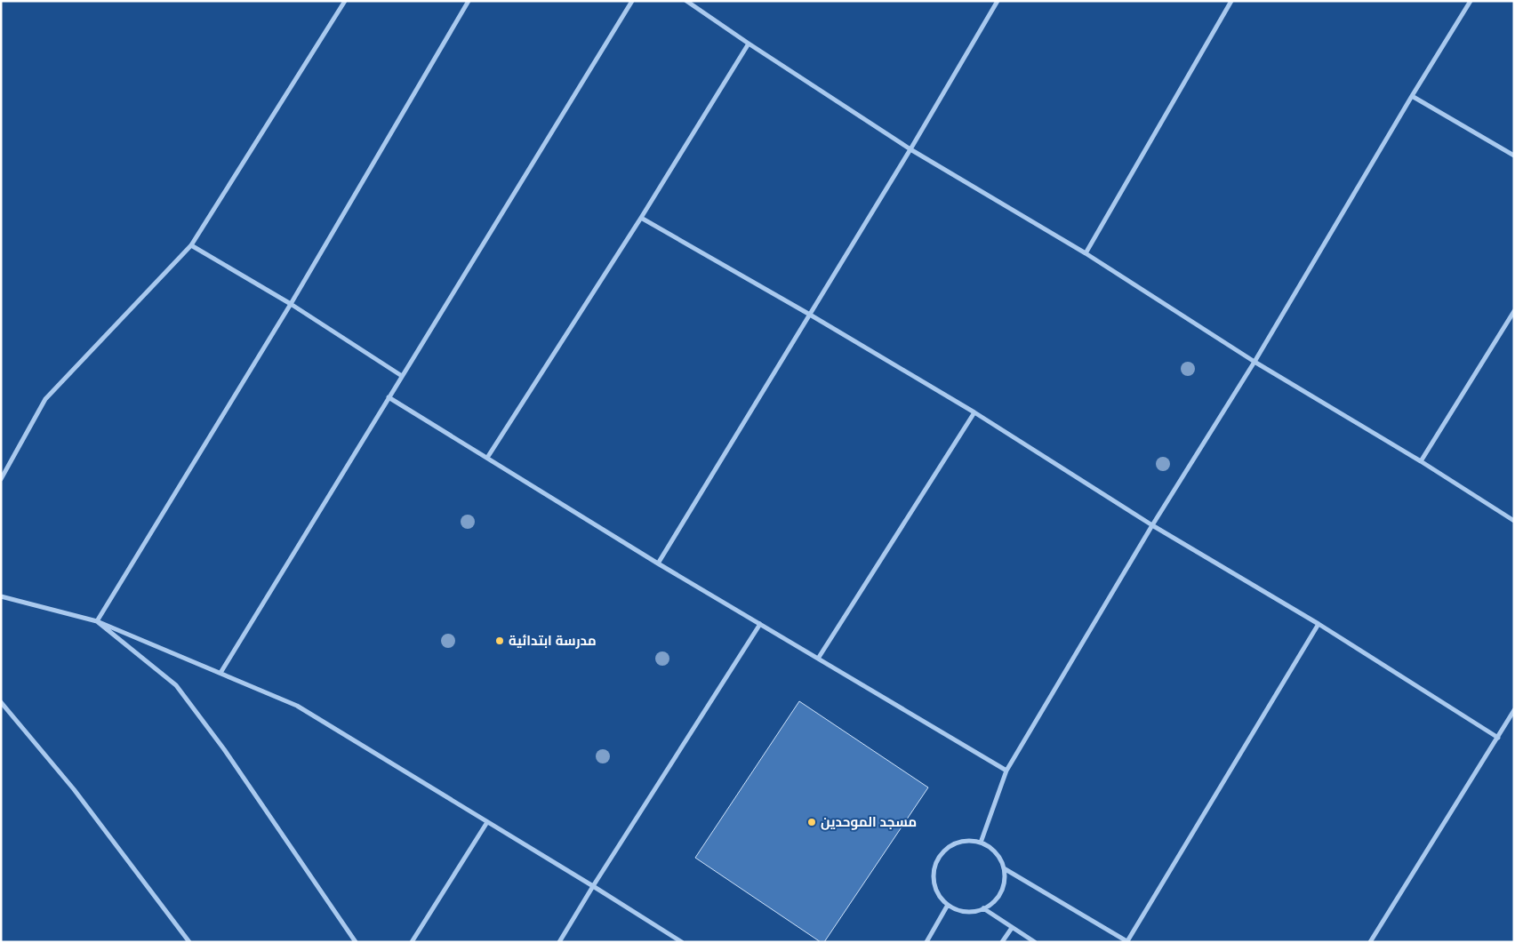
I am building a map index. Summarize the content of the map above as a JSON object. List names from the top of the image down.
{
  "places": ["مدرسة ابتدائية", "مسجد الموحدين"]
}
